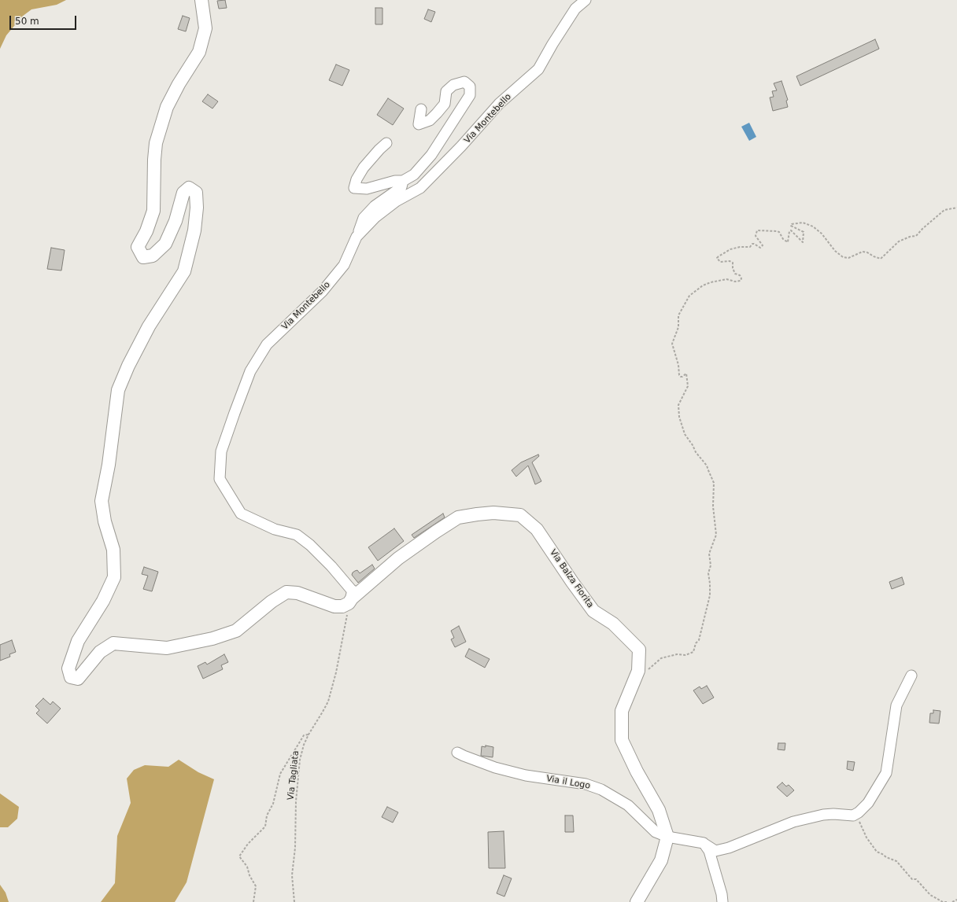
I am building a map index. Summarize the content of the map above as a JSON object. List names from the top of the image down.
{
  "streets": {
    "street": ["Via Montebello", "Via Balza Fiorita", "Via il Logo"],
    "path": ["Via Tagliata"]
  },
  "crossings": [
    ["Via Montebello", "Via Balza Fiorita"],
    ["Via Montebello", "Via Tagliata"],
    ["Via Balza Fiorita", "Via Tagliata"],
    ["Via Balza Fiorita", "Via il Logo"]
  ],
  "scale_bar": "50 m"
}
